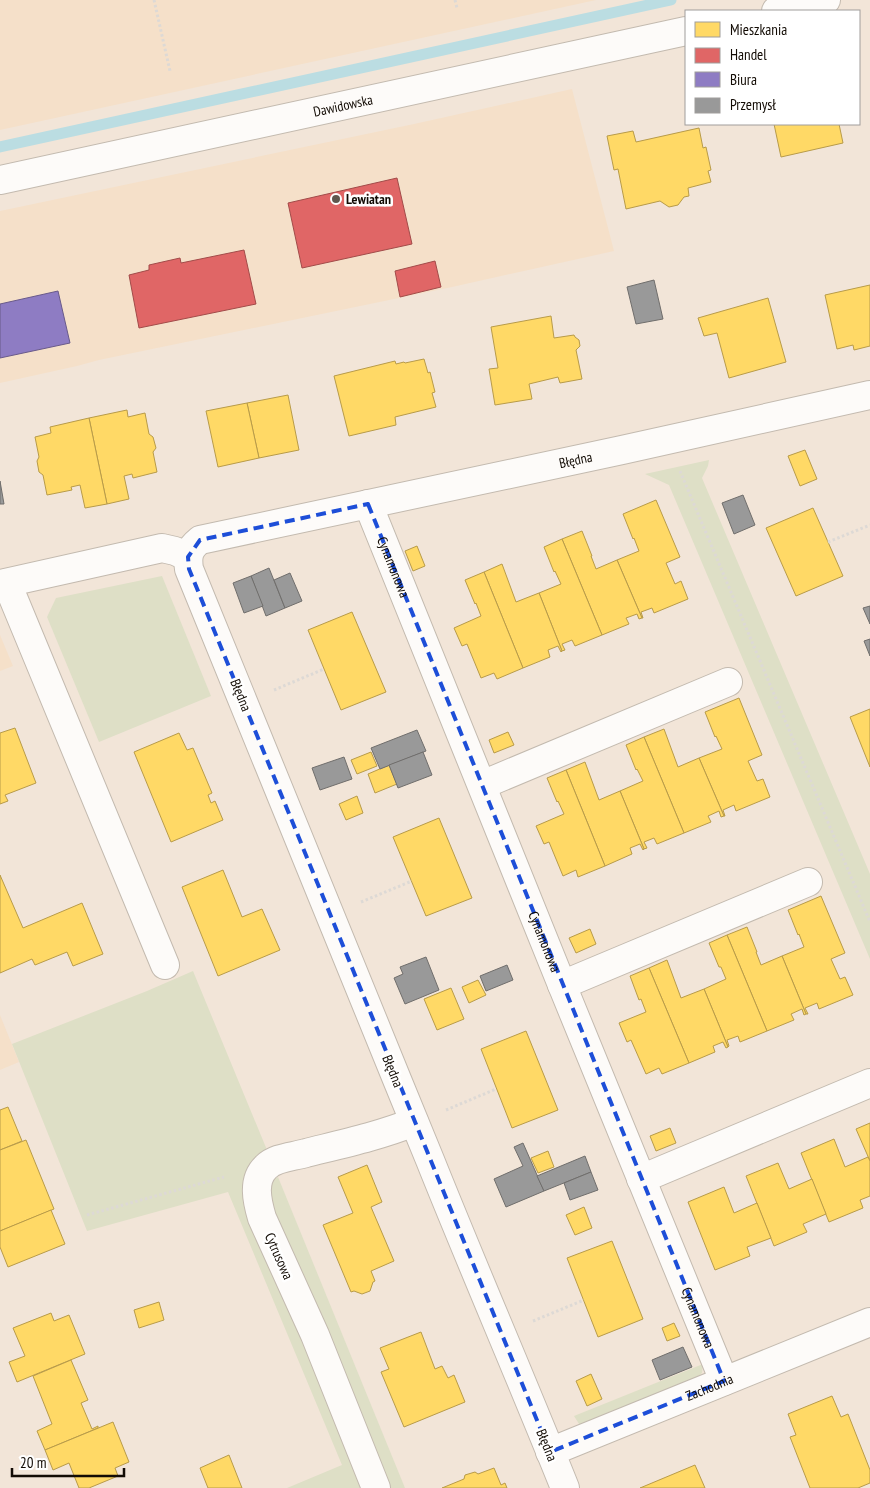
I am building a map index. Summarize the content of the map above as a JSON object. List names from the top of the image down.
{
  "streets": {
    "street": [
      "Dawidowska",
      "Błędna",
      "Cynamonowa",
      "Cytrusowa",
      "Zachodnia"
    ]
  },
  "crossings": [
    ["Błędna", "Cynamonowa"],
    ["Błędna", "Zachodnia"],
    ["Cynamonowa", "Zachodnia"]
  ],
  "places": ["Lewiatan"],
  "legend": [
    "Mieszkania",
    "Handel",
    "Biura",
    "Przemysł"
  ],
  "scale_bar": "20 m"
}
